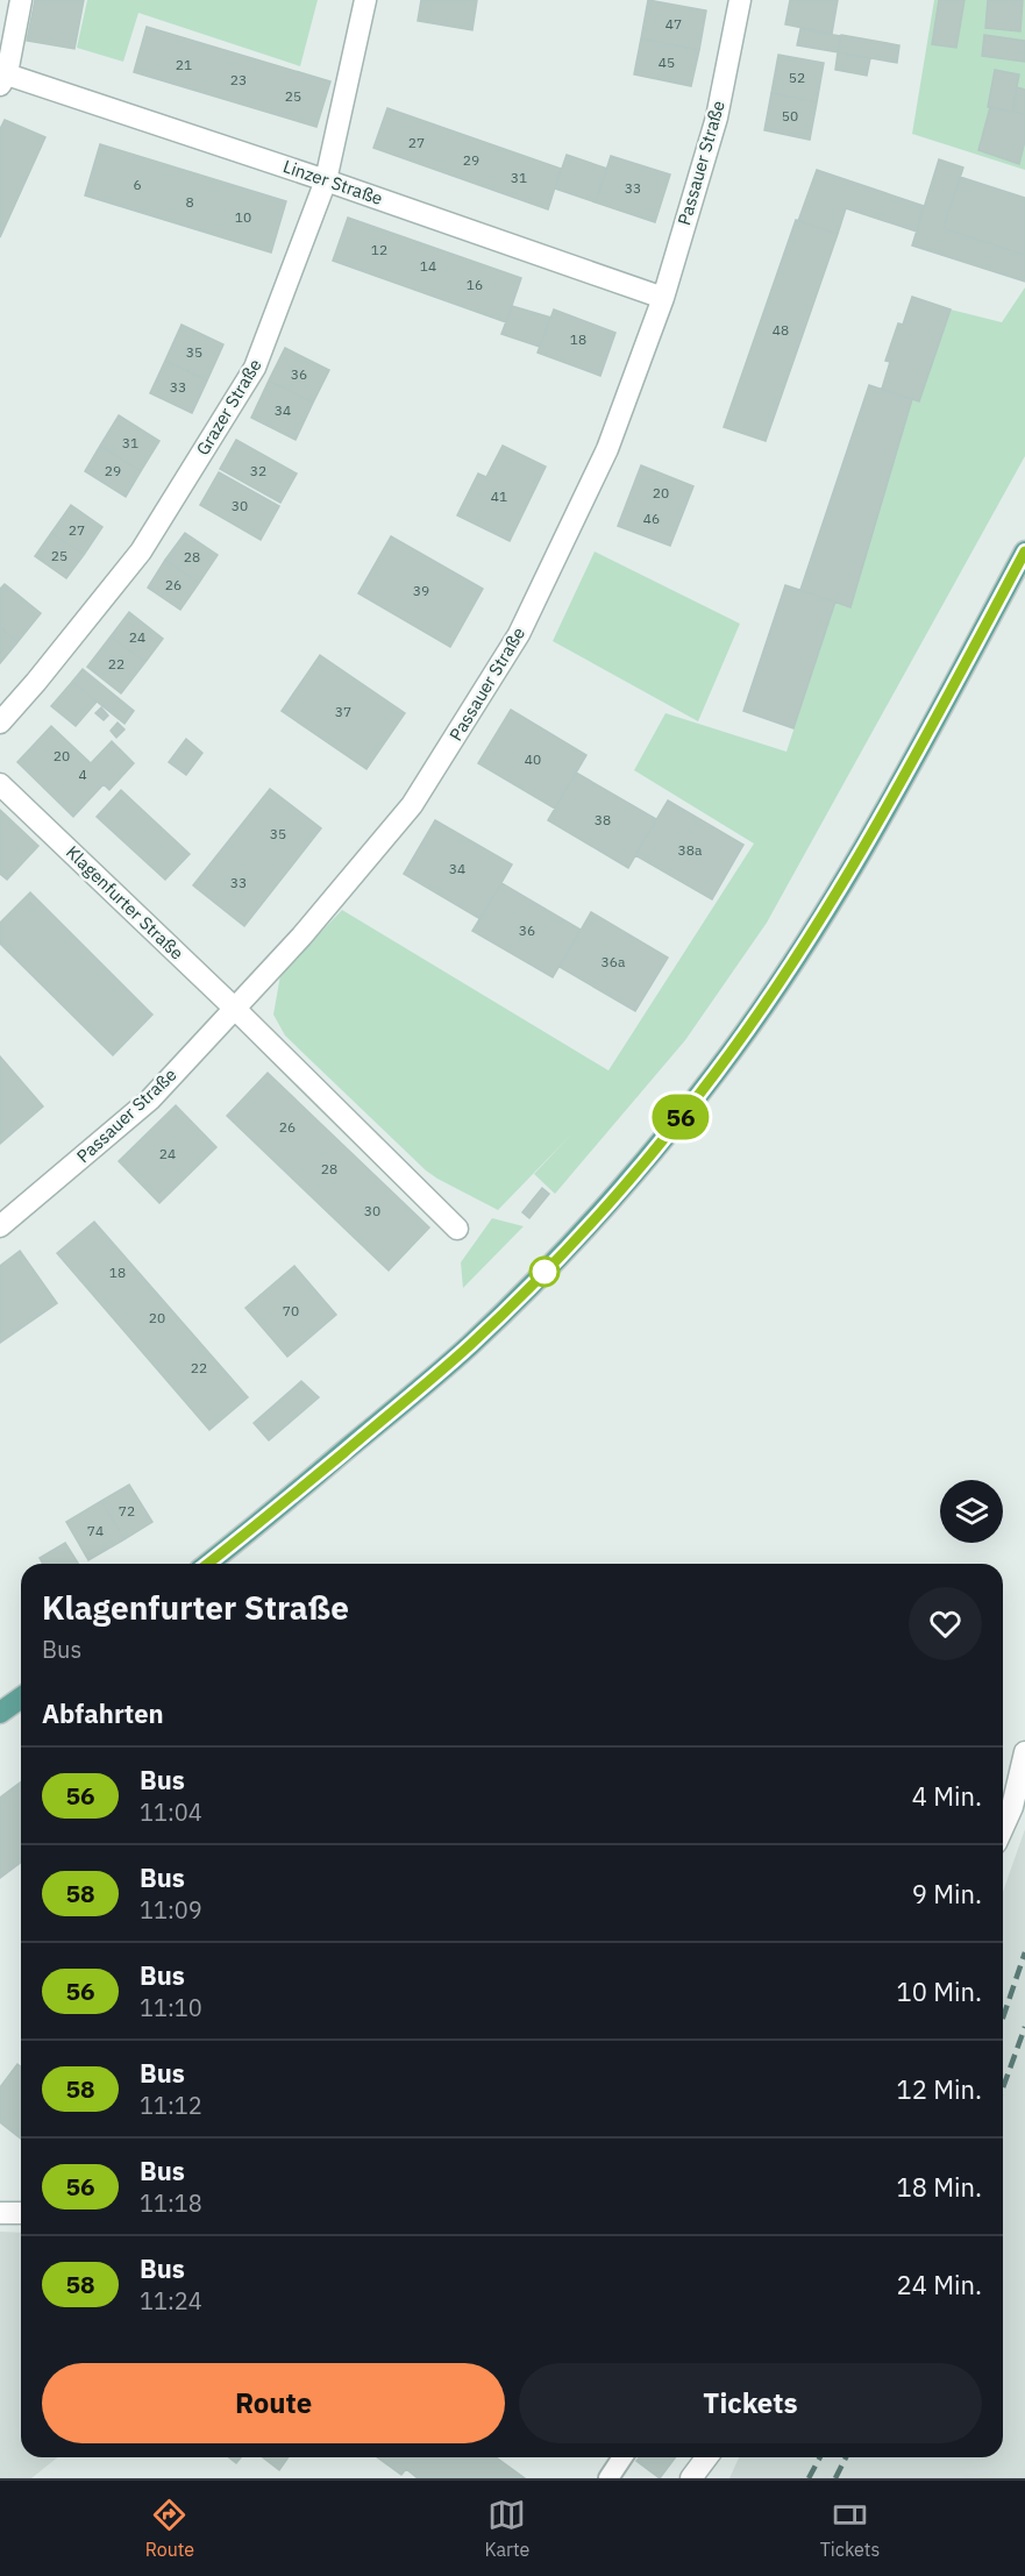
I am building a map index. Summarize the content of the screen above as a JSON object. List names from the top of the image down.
{
  "streets": {
    "street": [
      "Passauer Straße",
      "Linzer Straße",
      "Grazer Straße",
      "Klagenfurter Straße"
    ]
  },
  "crossings": [
    ["Passauer Straße", "Linzer Straße"],
    ["Passauer Straße", "Klagenfurter Straße"],
    ["Linzer Straße", "Grazer Straße"]
  ],
  "lines": ["bus line 56"],
  "house_numbers": [
    "47",
    "45",
    "21",
    "52",
    "23",
    "25",
    "50",
    "27",
    "29",
    "31",
    "6",
    "33",
    "8",
    "10",
    "12",
    "14",
    "16",
    "48",
    "18",
    "35",
    "36",
    "33",
    "34",
    "31",
    "29",
    "32",
    "20",
    "41",
    "30",
    "46",
    "27",
    "25",
    "28",
    "26",
    "39",
    "24",
    "22",
    "37",
    "20",
    "40",
    "4",
    "38",
    "35",
    "38a",
    "34",
    "33",
    "36",
    "36a",
    "26",
    "24",
    "28",
    "30",
    "18",
    "70",
    "20",
    "22",
    "72",
    "74"
  ],
  "page": {
    "on_map": "56",
    "heading": [
      ["Klagenfurter Straße", "Bus"],
      "Abfahrten"
    ],
    "list": [
      {
        "mark": "56",
        "name": "Bus",
        "note": "11:04",
        "value": "4 Min."
      },
      {
        "mark": "58",
        "name": "Bus",
        "note": "11:09",
        "value": "9 Min."
      },
      {
        "mark": "56",
        "name": "Bus",
        "note": "11:10",
        "value": "10 Min."
      },
      {
        "mark": "58",
        "name": "Bus",
        "note": "11:12",
        "value": "12 Min."
      },
      {
        "mark": "56",
        "name": "Bus",
        "note": "11:18",
        "value": "18 Min."
      },
      {
        "mark": "58",
        "name": "Bus",
        "note": "11:24",
        "value": "24 Min."
      }
    ],
    "buttons": ["Route", "Tickets"],
    "tabs": ["Route", "Karte", "Tickets"]
  }
}
